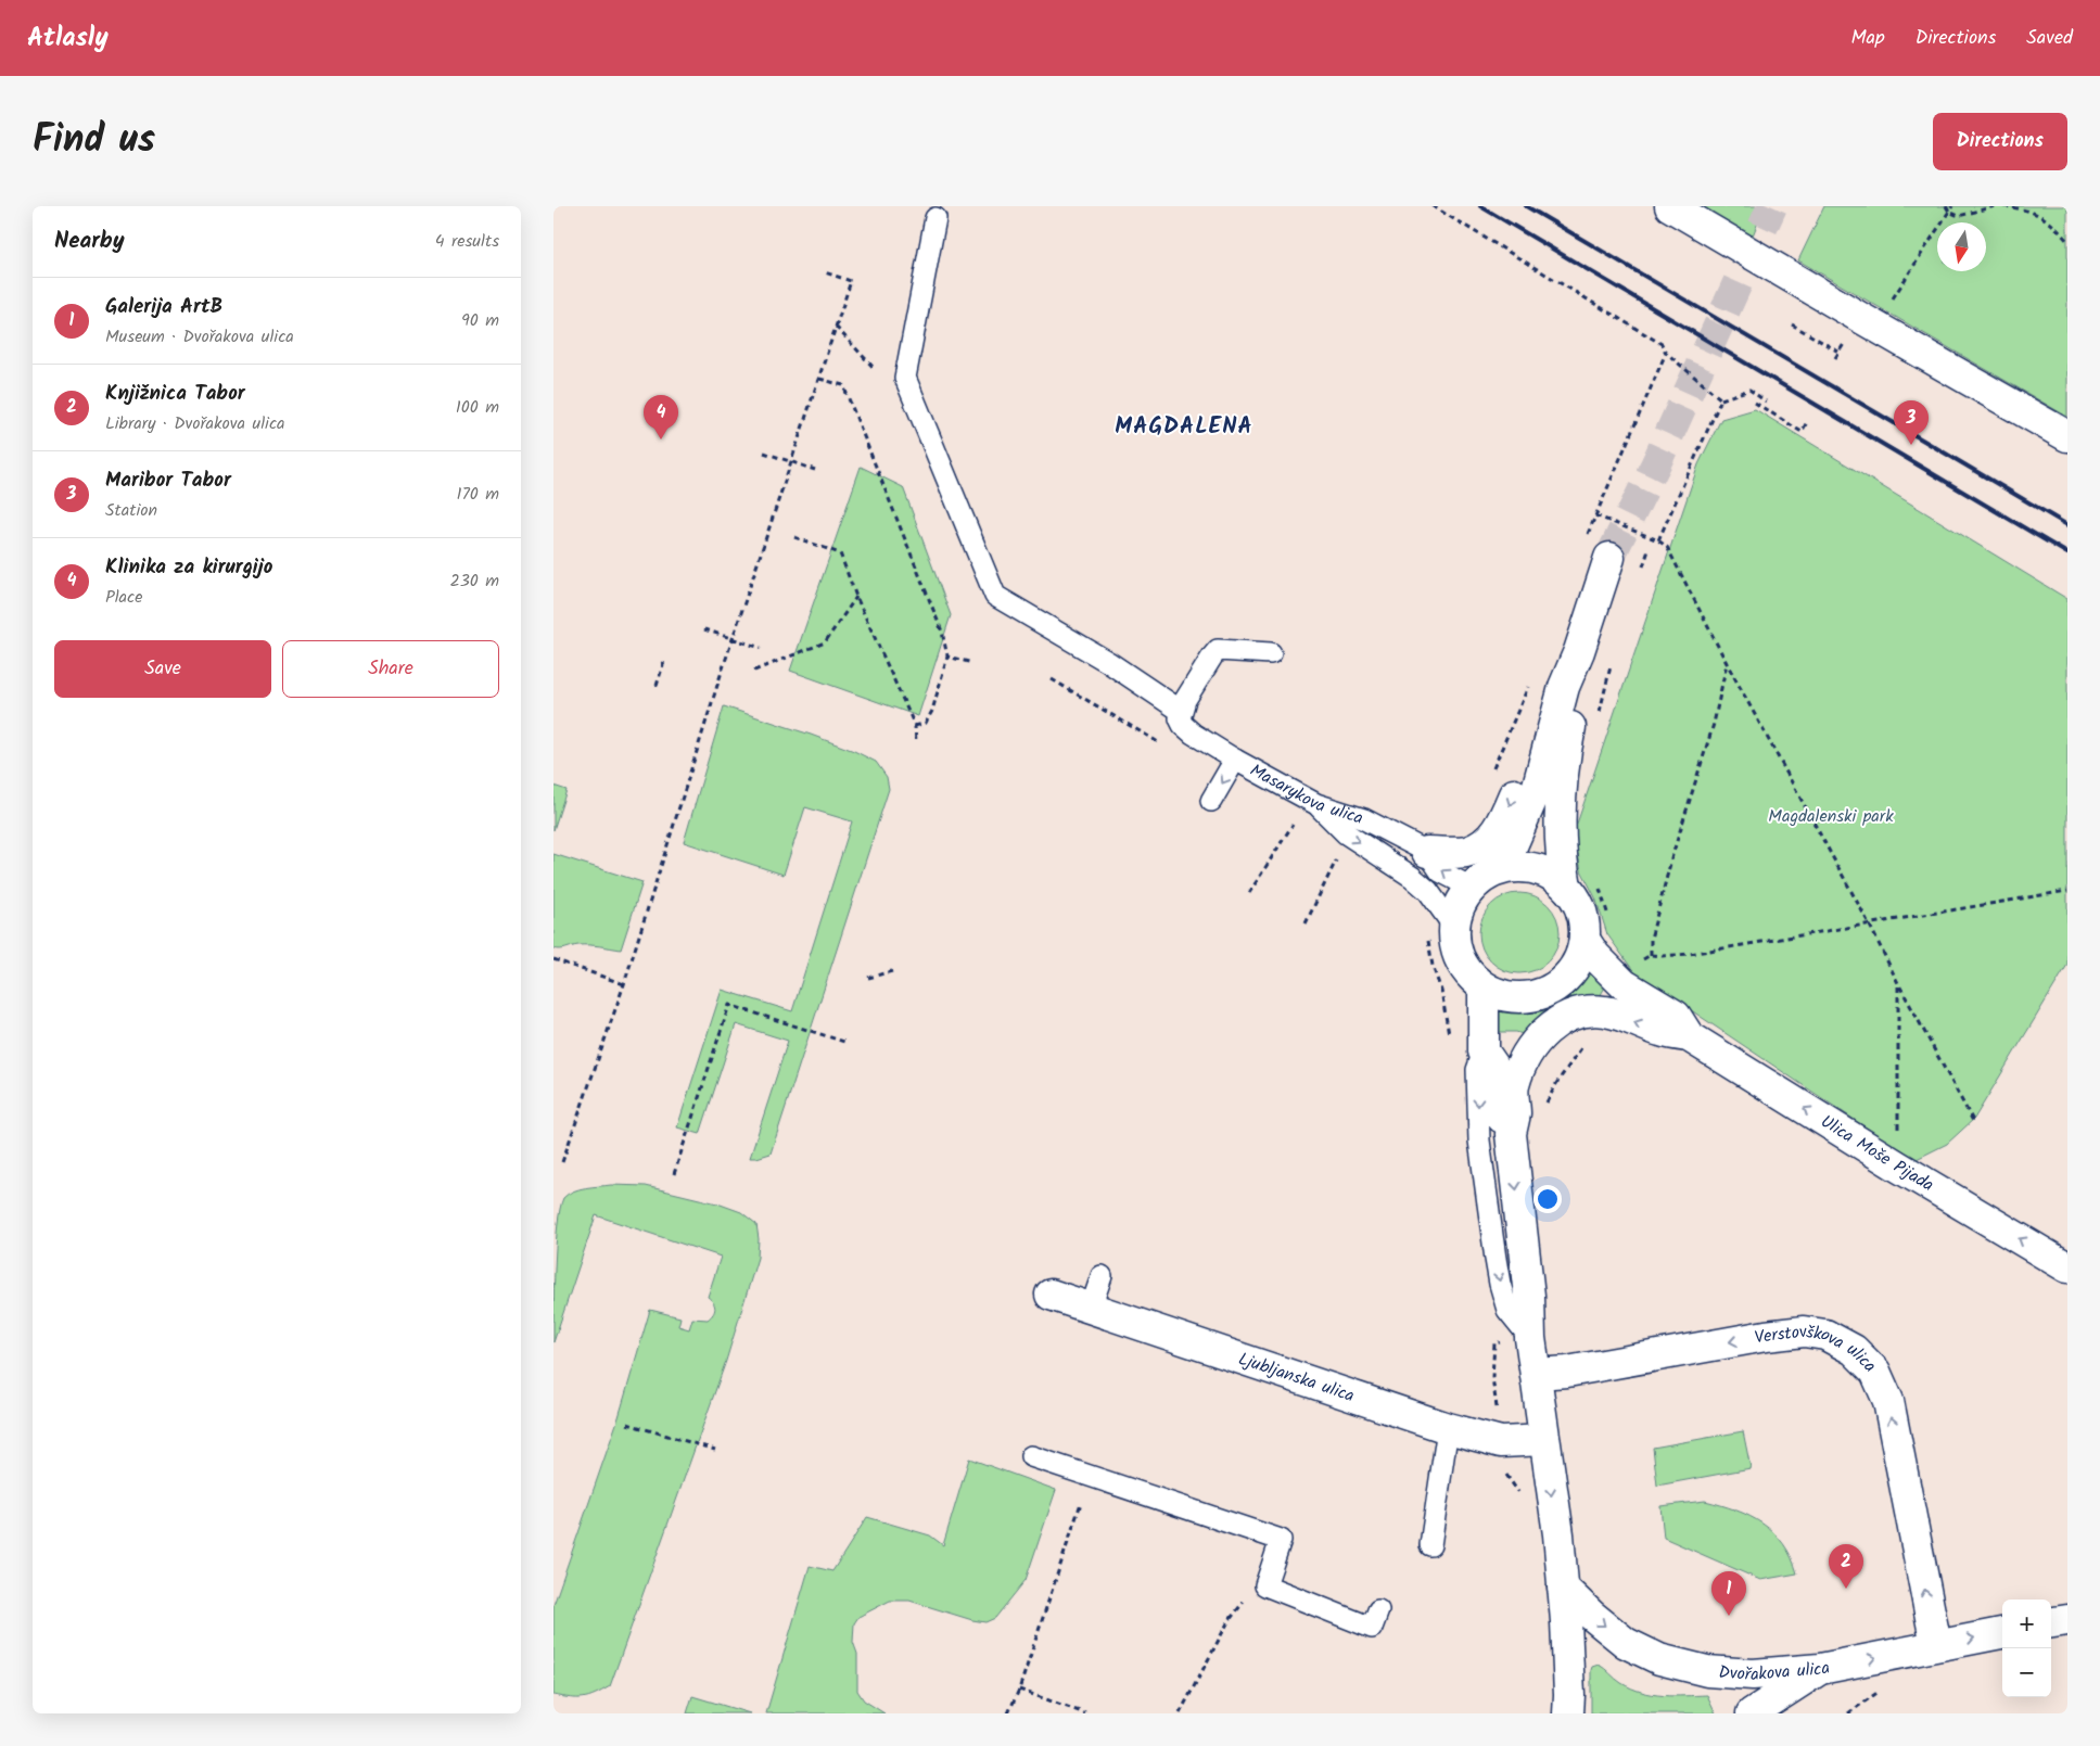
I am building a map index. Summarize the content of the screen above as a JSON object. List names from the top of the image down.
{
  "streets": {
    "street": [
      "Ulica Moše Pijada",
      "Verstovškova ulica",
      "Ljubljanska ulica",
      "Dvořakova ulica"
    ],
    "lane": ["Masarykova ulica"]
  },
  "crossings": [
    ["Verstovškova ulica", "Dvořakova ulica"]
  ],
  "one_way": ["Ulica Moše Pijada", "Dvořakova ulica"],
  "districts": ["MAGDALENA"],
  "parks": ["Magdalenski park"],
  "north": "bottom",
  "page": {
    "header": "Atlasly",
    "nav": ["Map", "Directions", "Saved"],
    "title": "Find us",
    "buttons": [
      "Directions",
      ["Save", "Share"]
    ],
    "heading": ["Nearby", "4 results"],
    "list": [
      {
        "mark": "1",
        "name": "Galerija ArtB",
        "note": "Museum · Dvořakova ulica",
        "value": "90 m"
      },
      {
        "mark": "2",
        "name": "Knjižnica Tabor",
        "note": "Library · Dvořakova ulica",
        "value": "100 m"
      },
      {
        "mark": "3",
        "name": "Maribor Tabor",
        "note": "Station",
        "value": "170 m"
      },
      {
        "mark": "4",
        "name": "Klinika za kirurgijo",
        "note": "Place",
        "value": "230 m"
      }
    ],
    "pins": [
      "4",
      "3",
      "2",
      "1"
    ],
    "map_buttons": ["+", "−"]
  }
}
